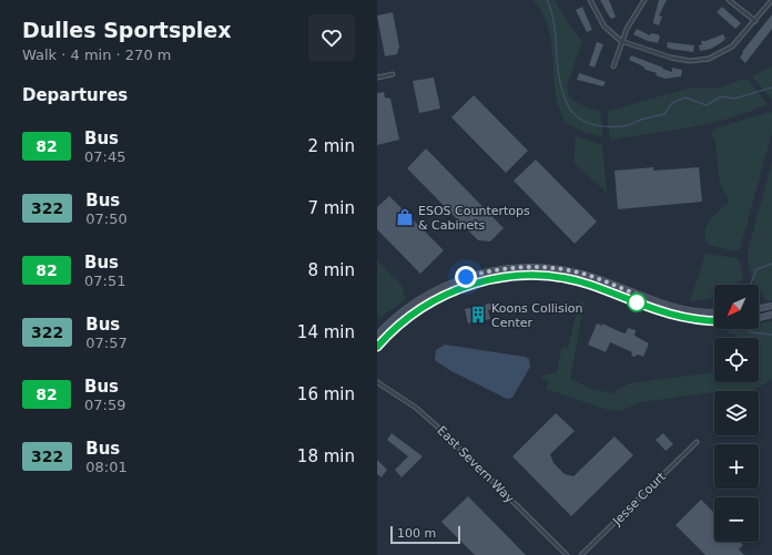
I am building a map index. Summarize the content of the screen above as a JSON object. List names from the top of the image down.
{
  "streets": {
    "street": ["East Severn Way", "Jesse Court"]
  },
  "places": {
    "shop": ["ESOS Countertops & Cabinets"],
    "building": ["Koons Collision Center"]
  },
  "lines": ["bus line 82"],
  "scale_bar": "100 m",
  "north": "bottom left",
  "page": {
    "heading": [
      ["Dulles Sportsplex", "Walk · 4 min · 270 m"],
      "Departures"
    ],
    "list": [
      {
        "mark": "82",
        "name": "Bus",
        "note": "07:45",
        "value": "2 min"
      },
      {
        "mark": "322",
        "name": "Bus",
        "note": "07:50",
        "value": "7 min"
      },
      {
        "mark": "82",
        "name": "Bus",
        "note": "07:51",
        "value": "8 min"
      },
      {
        "mark": "322",
        "name": "Bus",
        "note": "07:57",
        "value": "14 min"
      },
      {
        "mark": "82",
        "name": "Bus",
        "note": "07:59",
        "value": "16 min"
      },
      {
        "mark": "322",
        "name": "Bus",
        "note": "08:01",
        "value": "18 min"
      }
    ],
    "map_buttons": ["+", "−"],
    "scale": "100 m"
  }
}
